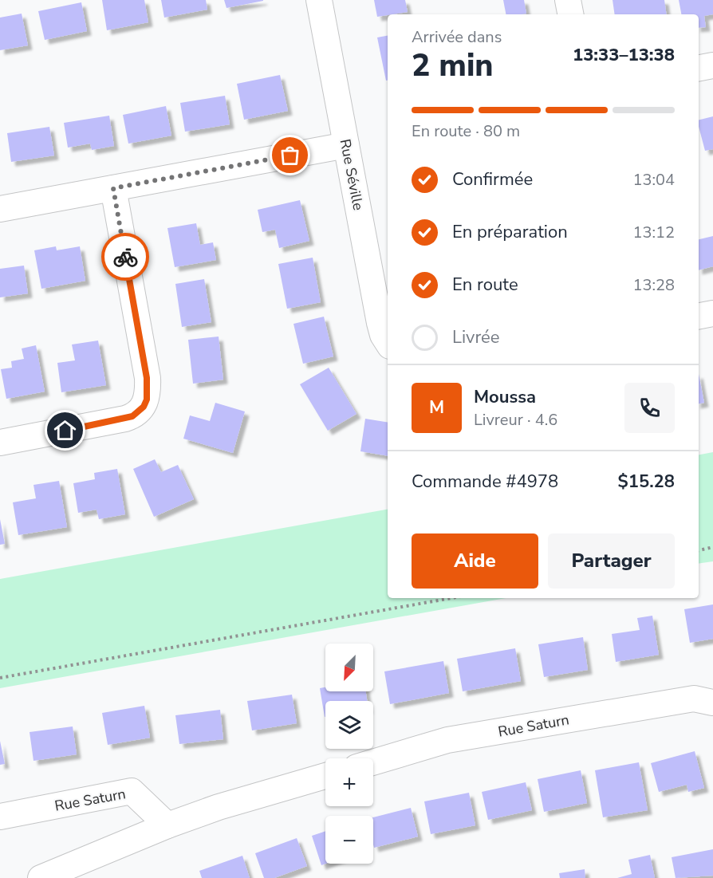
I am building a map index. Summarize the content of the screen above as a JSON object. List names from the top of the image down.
{
  "streets": {
    "street": ["Rue Séville", "Rue Saturn"]
  },
  "north": "bottom left",
  "page": {
    "heading": ["2 min", "Arrivée dans", "13:33–13:38"],
    "panel": [
      "Moussa",
      "Livreur · 4.6",
      "Commande #4978",
      "$15.28"
    ],
    "bar": "En route · 80 m",
    "list": [
      ["Confirmée", "13:04"],
      ["En préparation", "13:12"],
      ["En route", "13:28"],
      "Livrée"
    ],
    "round": "M",
    "buttons": ["Aide", "Partager"],
    "map_buttons": ["+", "−"]
  }
}
